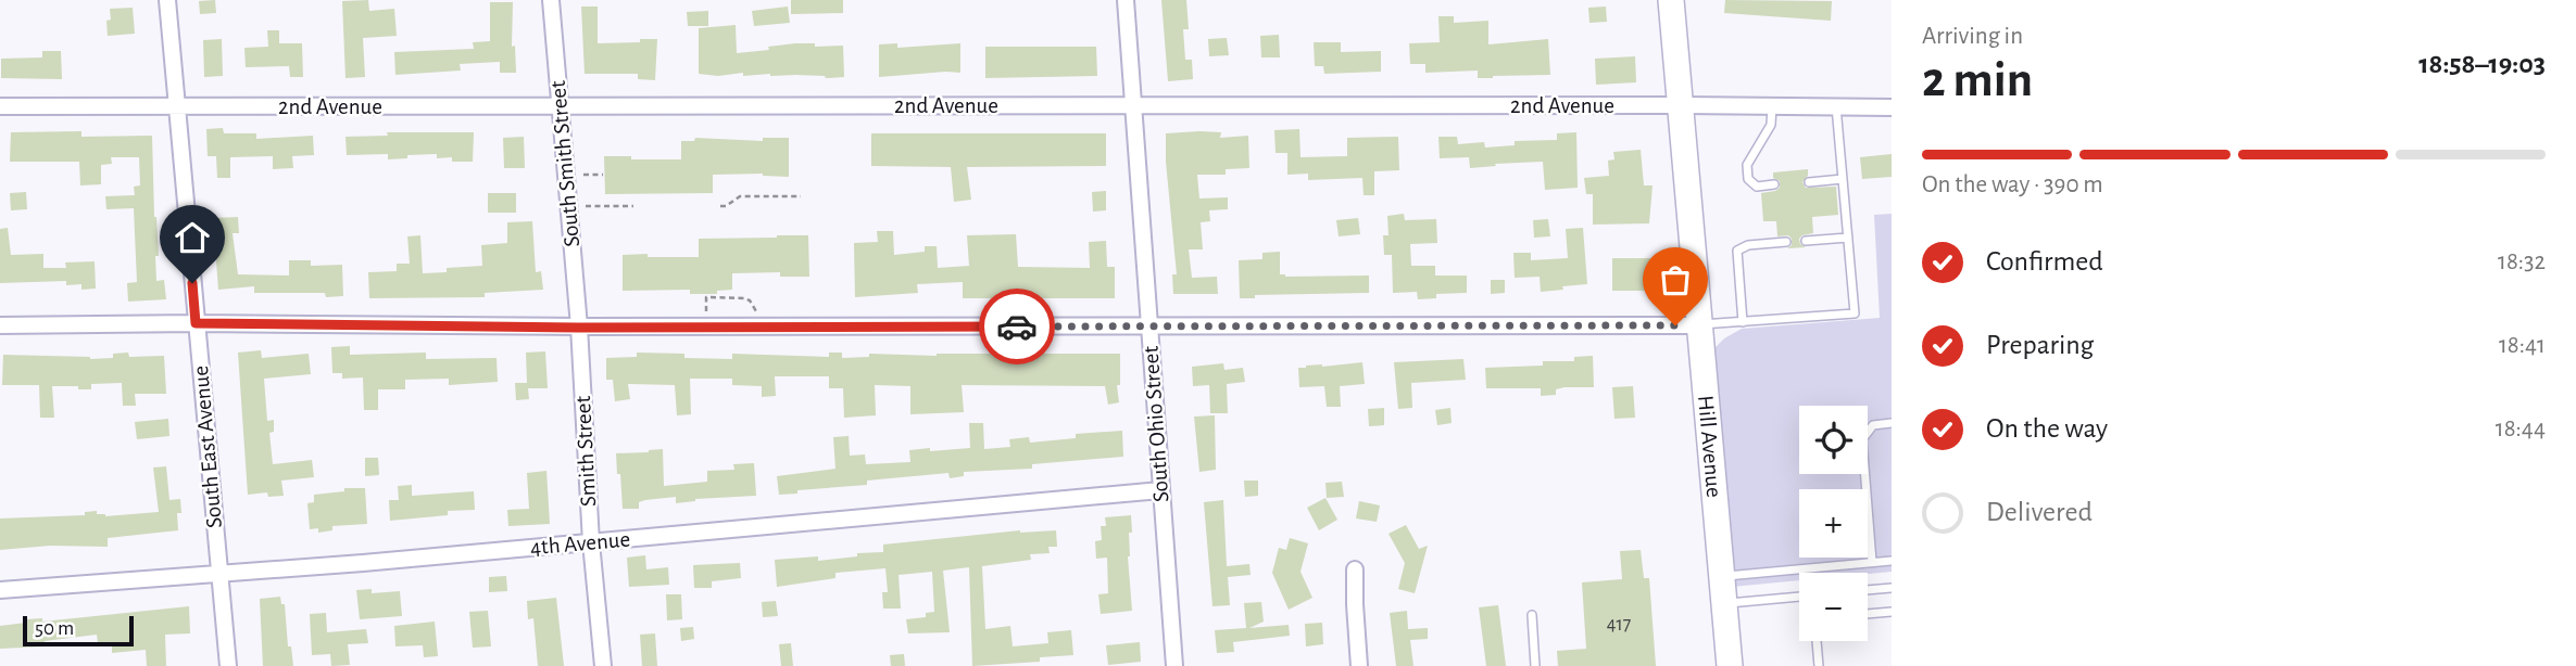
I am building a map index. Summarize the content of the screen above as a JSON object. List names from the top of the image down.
{
  "streets": {
    "main road": ["Hill Avenue"],
    "street": [
      "2nd Avenue",
      "South Smith Street",
      "South Ohio Street",
      "South East Avenue",
      "Smith Street",
      "4th Avenue"
    ]
  },
  "crossings": [
    ["2nd Avenue", "South Smith Street"],
    ["2nd Avenue", "South Ohio Street"],
    ["2nd Avenue", "South East Avenue"],
    ["2nd Avenue", "Hill Avenue"],
    ["South Smith Street", "Smith Street"],
    ["South Ohio Street", "4th Avenue"],
    ["South East Avenue", "4th Avenue"],
    ["Smith Street", "4th Avenue"]
  ],
  "house_numbers": ["417"],
  "scale_bar": "50 m",
  "page": {
    "heading": ["2 min", "Arriving in", "18:58–19:03"],
    "bar": "On the way · 390 m",
    "list": [
      ["Confirmed", "18:32"],
      ["Preparing", "18:41"],
      ["On the way", "18:44"],
      "Delivered"
    ],
    "map_buttons": ["+", "−"],
    "scale": "50 m"
  }
}
